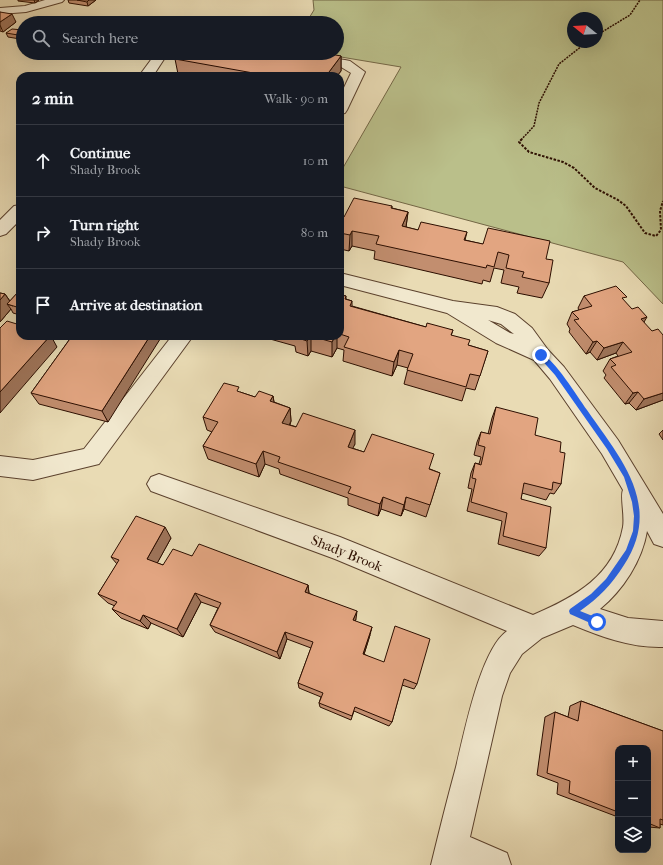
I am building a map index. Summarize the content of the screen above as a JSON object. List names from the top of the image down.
{
  "streets": {
    "street": ["Shady Brook"]
  },
  "north": "left",
  "page": {
    "search": "Search here",
    "heading": ["2 min", "Walk · 90 m"],
    "list": [
      ["Continue", "Shady Brook", "10 m"],
      ["Turn right", "Shady Brook", "80 m"],
      "Arrive at destination"
    ],
    "map_buttons": ["+", "−"]
  }
}
